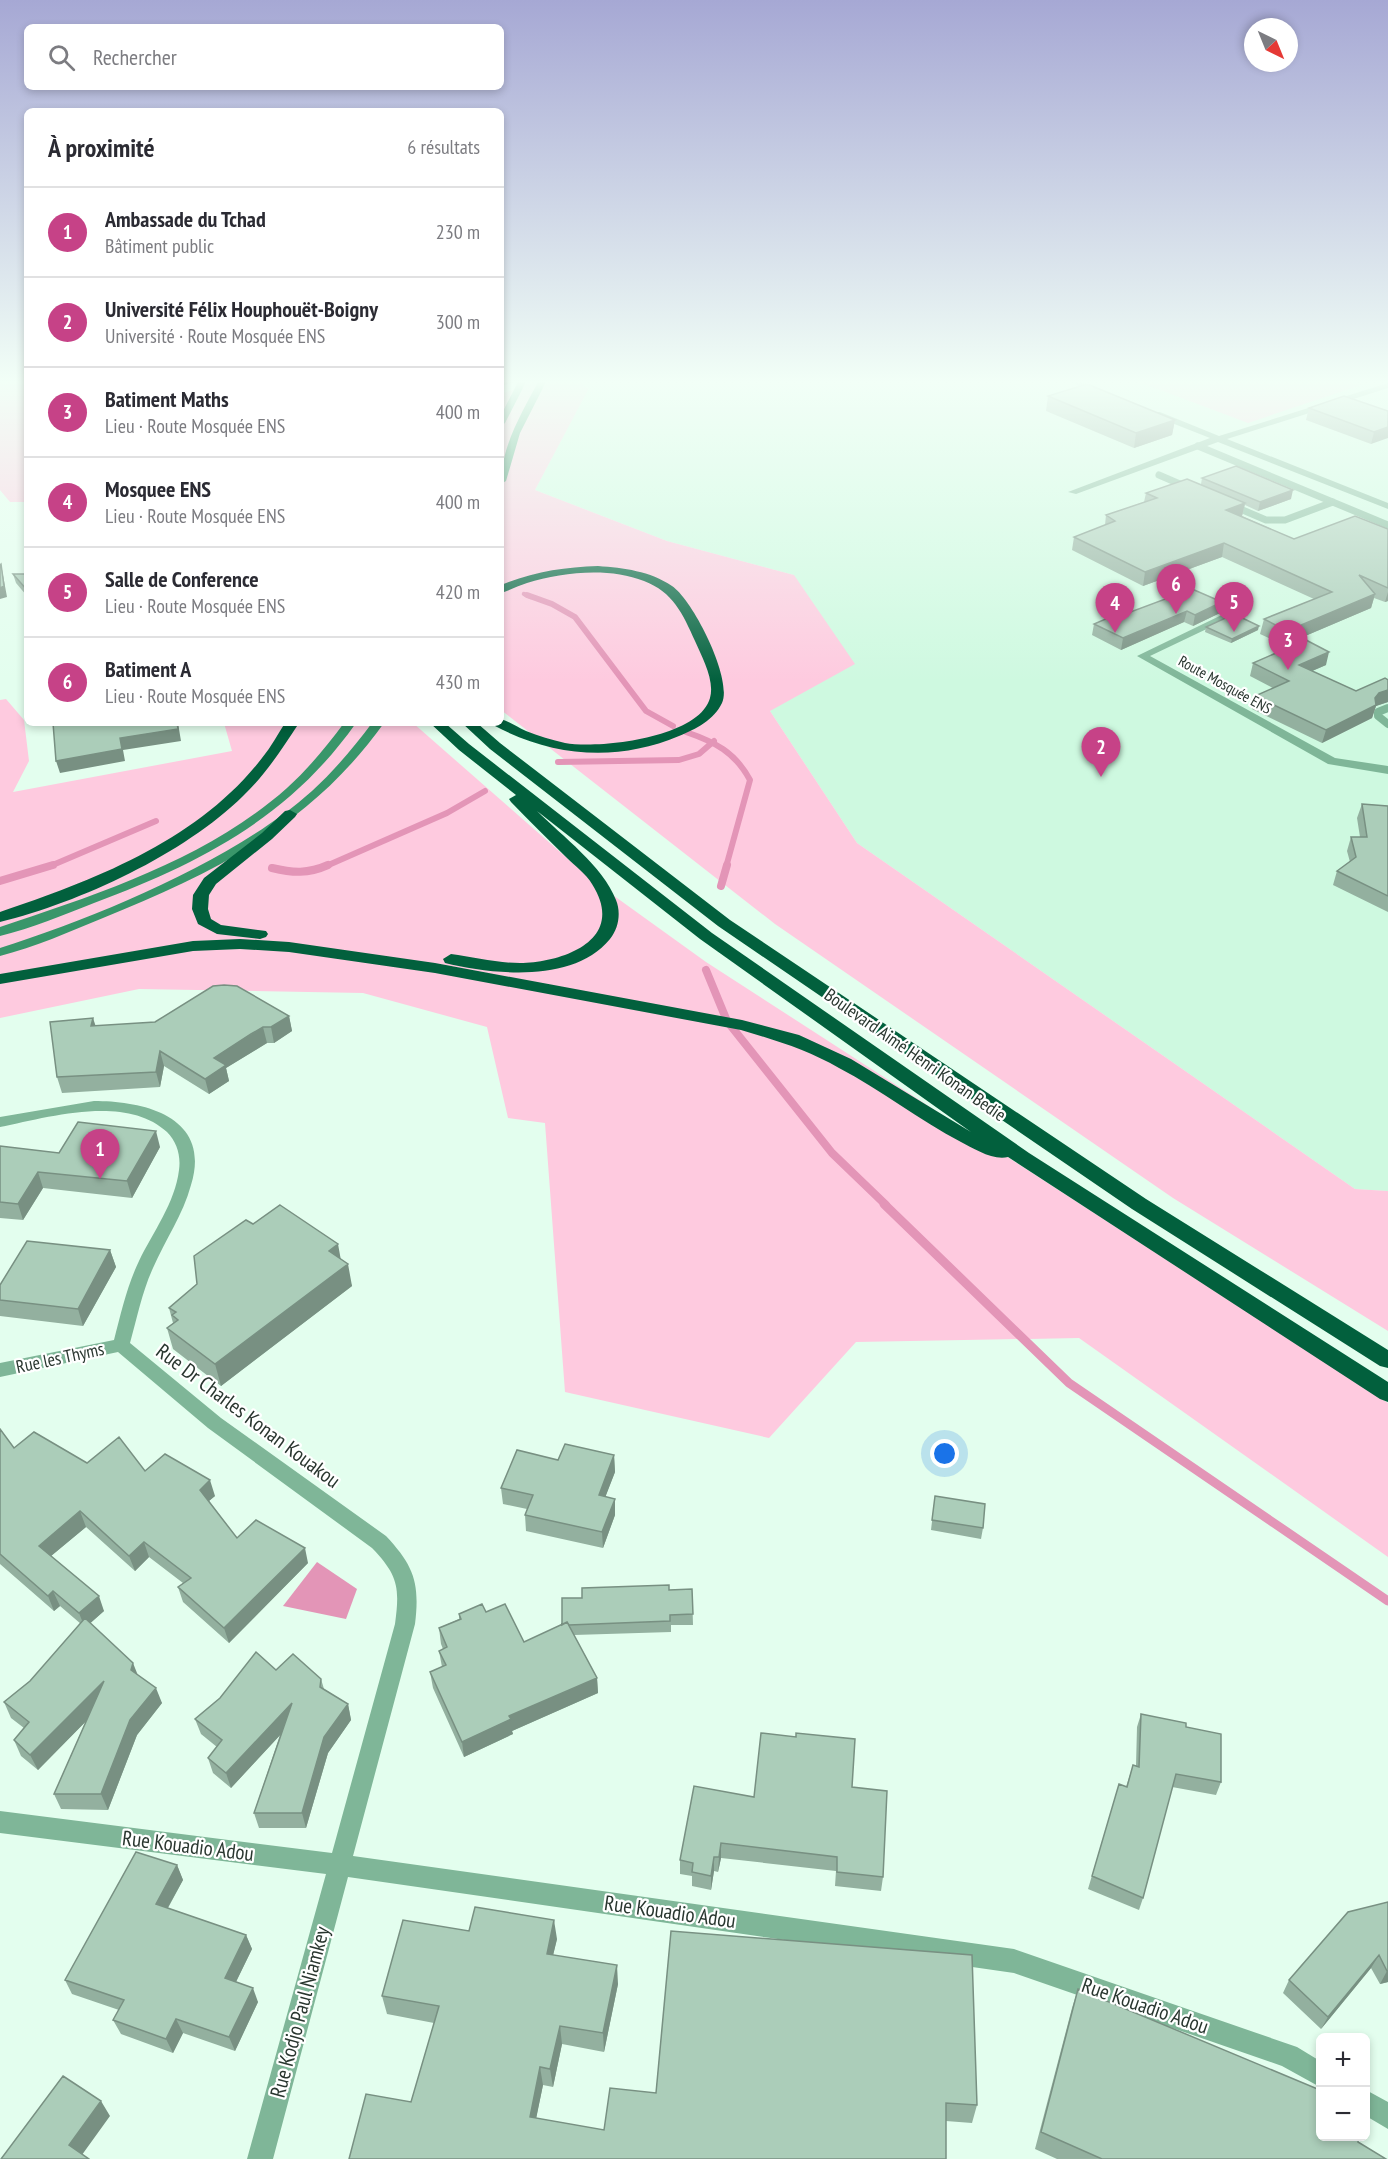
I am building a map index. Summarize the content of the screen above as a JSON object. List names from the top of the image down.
{
  "streets": {
    "highway": ["Boulevard Aimé Henri Konan Bedie"],
    "street": [
      "Route Mosquée ENS",
      "Rue les Thyms",
      "Rue Dr Charles Konan Kouakou",
      "Rue Kouadio Adou",
      "Rue Kodjo Paul Niamkey"
    ]
  },
  "crossings": [
    ["Rue les Thyms", "Rue Dr Charles Konan Kouakou"],
    ["Rue Dr Charles Konan Kouakou", "Rue Kouadio Adou"],
    ["Rue Dr Charles Konan Kouakou", "Rue Kodjo Paul Niamkey"],
    ["Rue Kouadio Adou", "Rue Kodjo Paul Niamkey"]
  ],
  "north": "bottom right",
  "page": {
    "search": "Rechercher",
    "heading": ["À proximité", "6 résultats"],
    "list": [
      {
        "mark": "1",
        "name": "Ambassade du Tchad",
        "note": "Bâtiment public",
        "value": "230 m"
      },
      {
        "mark": "2",
        "name": "Université Félix Houphouët-Boigny",
        "note": "Université · Route Mosquée ENS",
        "value": "300 m"
      },
      {
        "mark": "3",
        "name": "Batiment Maths",
        "note": "Lieu · Route Mosquée ENS",
        "value": "400 m"
      },
      {
        "mark": "4",
        "name": "Mosquee ENS",
        "note": "Lieu · Route Mosquée ENS",
        "value": "400 m"
      },
      {
        "mark": "5",
        "name": "Salle de Conference",
        "note": "Lieu · Route Mosquée ENS",
        "value": "420 m"
      },
      {
        "mark": "6",
        "name": "Batiment A",
        "note": "Lieu · Route Mosquée ENS",
        "value": "430 m"
      }
    ],
    "pins": [
      "6",
      "5",
      "4",
      "3",
      "2",
      "1"
    ],
    "map_buttons": ["+", "−"]
  }
}
